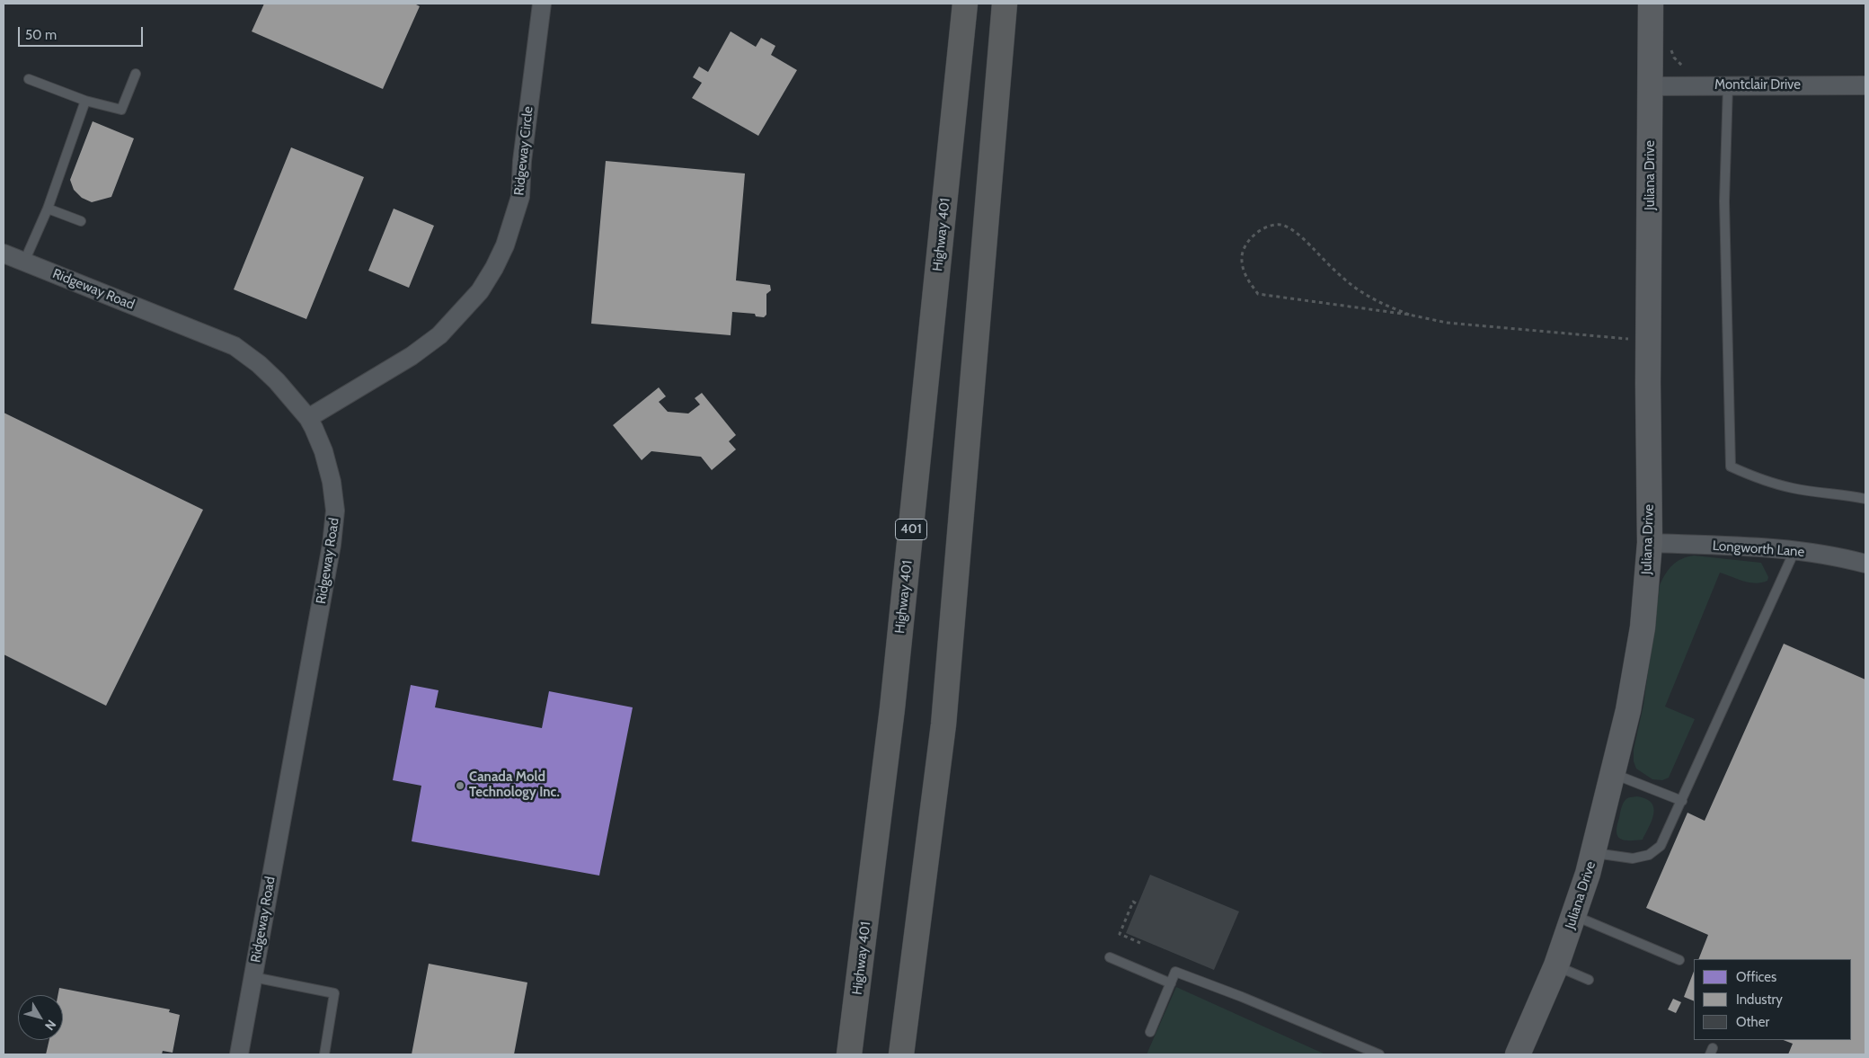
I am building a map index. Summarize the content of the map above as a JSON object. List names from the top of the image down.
{
  "streets": {
    "highway": ["Highway 401", "401"],
    "street": [
      "Montclair Drive",
      "Ridgeway Circle",
      "Juliana Drive",
      "Ridgeway Road",
      "Longworth Lane"
    ]
  },
  "crossings": [
    ["Montclair Drive", "Juliana Drive"],
    ["Ridgeway Circle", "Ridgeway Road"],
    ["Juliana Drive", "Longworth Lane"]
  ],
  "places": ["Canada Mold Technology Inc."],
  "legend": ["Offices", "Industry", "Other"],
  "scale_bar": "50 m",
  "north": "bottom right"
}
